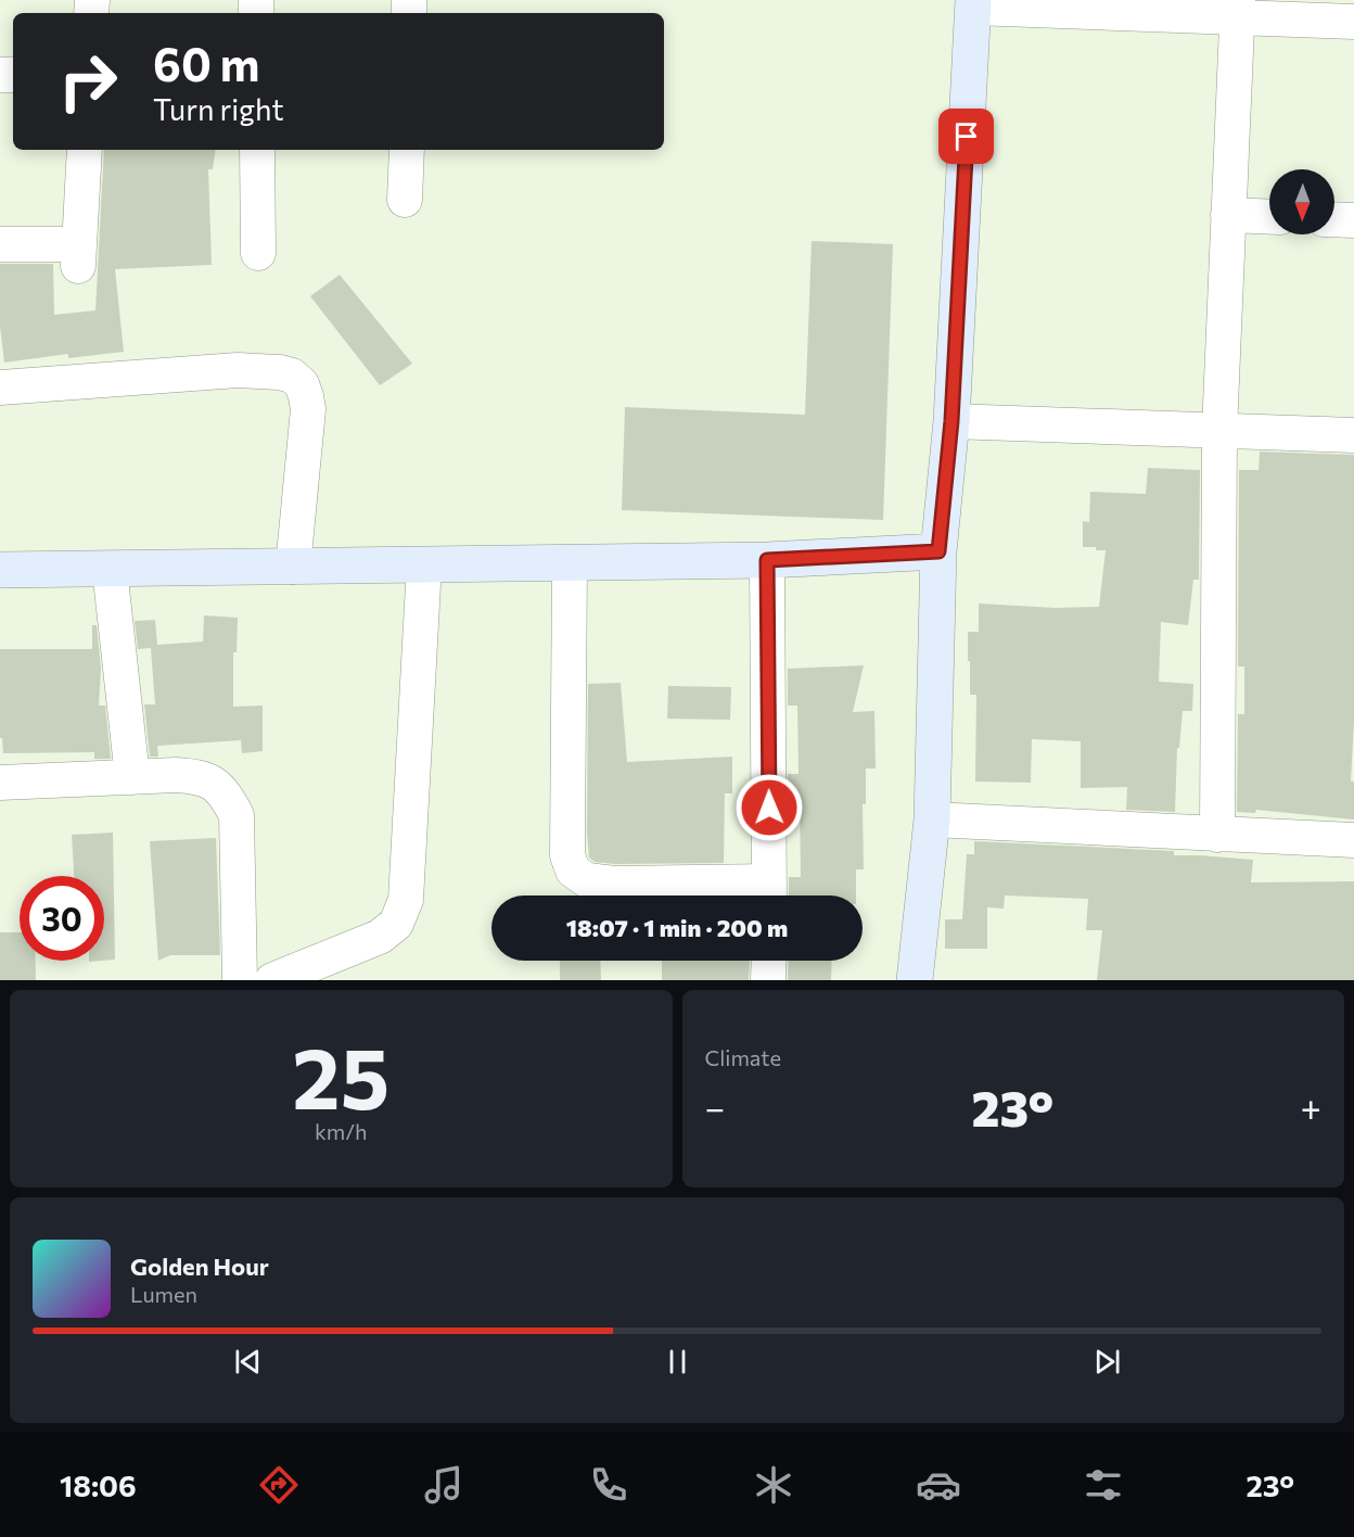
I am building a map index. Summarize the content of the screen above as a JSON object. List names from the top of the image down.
{
  "north": "bottom",
  "page": {
    "turn": ["60 m", "Turn right"],
    "limit": "30",
    "trip": "18:07 · 1 min · 200 m",
    "tile": [
      ["25", "km/h"],
      "Climate"
    ],
    "heat": ["−", "23°", "+"],
    "song": ["Golden Hour", "Lumen"],
    "tabs": ["18:06", "23°"]
  }
}
